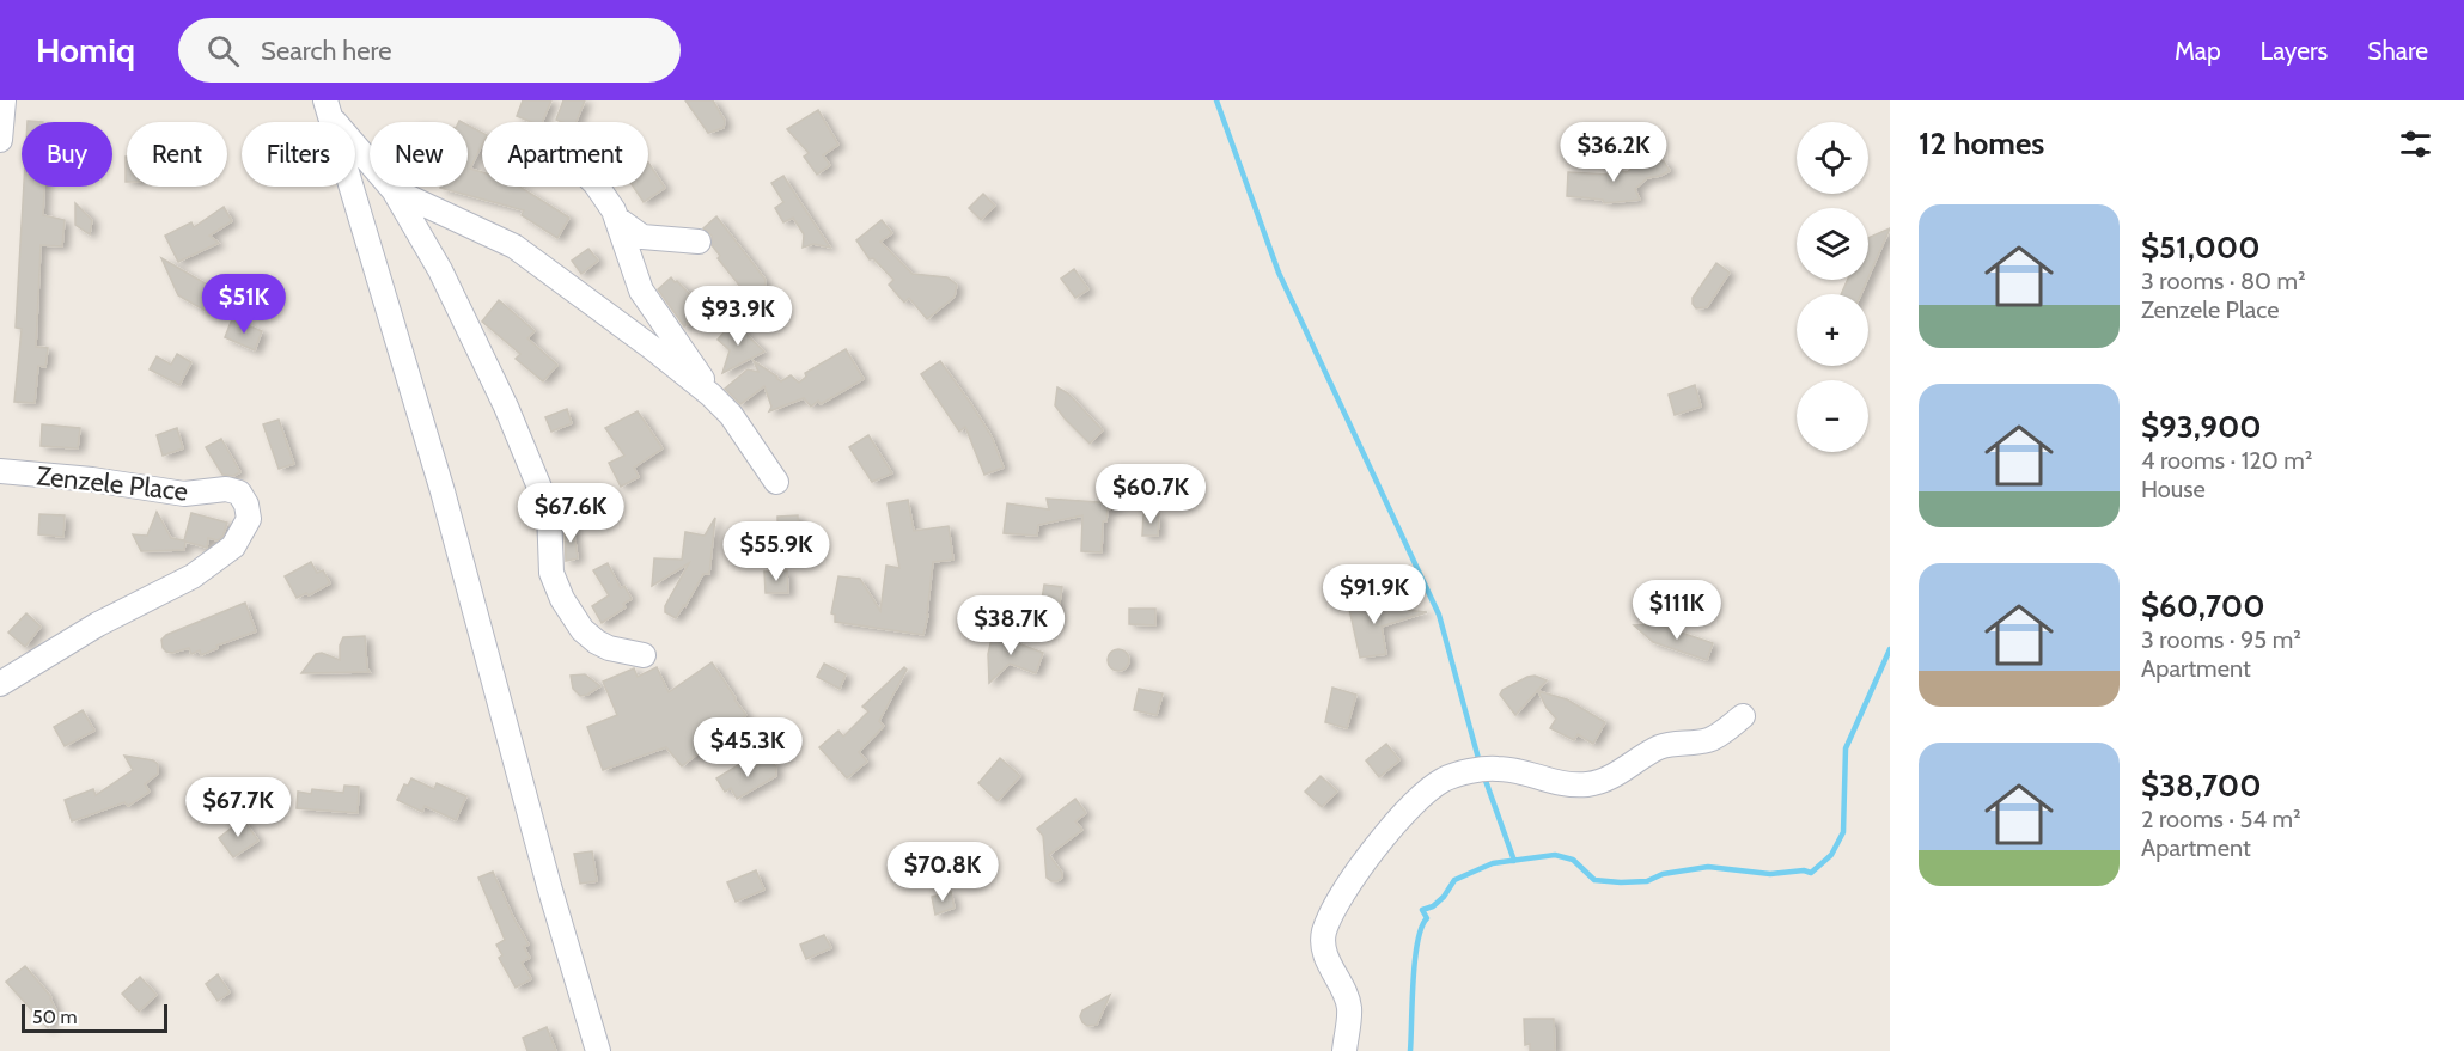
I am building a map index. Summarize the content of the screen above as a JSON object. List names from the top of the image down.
{
  "streets": {
    "street": ["Zenzele Place"]
  },
  "scale_bar": "50 m",
  "page": {
    "header": "Homiq",
    "search": "Search here",
    "nav": ["Map", "Layers", "Share"],
    "heading": "12 homes",
    "map_buttons": ["+", "−"],
    "price": [
      "$36.2K",
      "$51K",
      "$93.9K",
      "$60.7K",
      "$67.6K",
      "$55.9K",
      "$91.9K",
      "$111K",
      "$38.7K",
      "$45.3K",
      "$67.7K",
      "$70.8K"
    ],
    "chip": [
      "Buy",
      "Rent",
      "Filters",
      "New",
      "Apartment"
    ],
    "list": [
      {
        "name": "$51,000",
        "note": "3 rooms · 80 m² · Zenzele Place"
      },
      {
        "name": "$93,900",
        "note": "4 rooms · 120 m² · House"
      },
      {
        "name": "$60,700",
        "note": "3 rooms · 95 m² · Apartment"
      },
      {
        "name": "$38,700",
        "note": "2 rooms · 54 m² · Apartment"
      }
    ],
    "scale": "50 m"
  }
}
